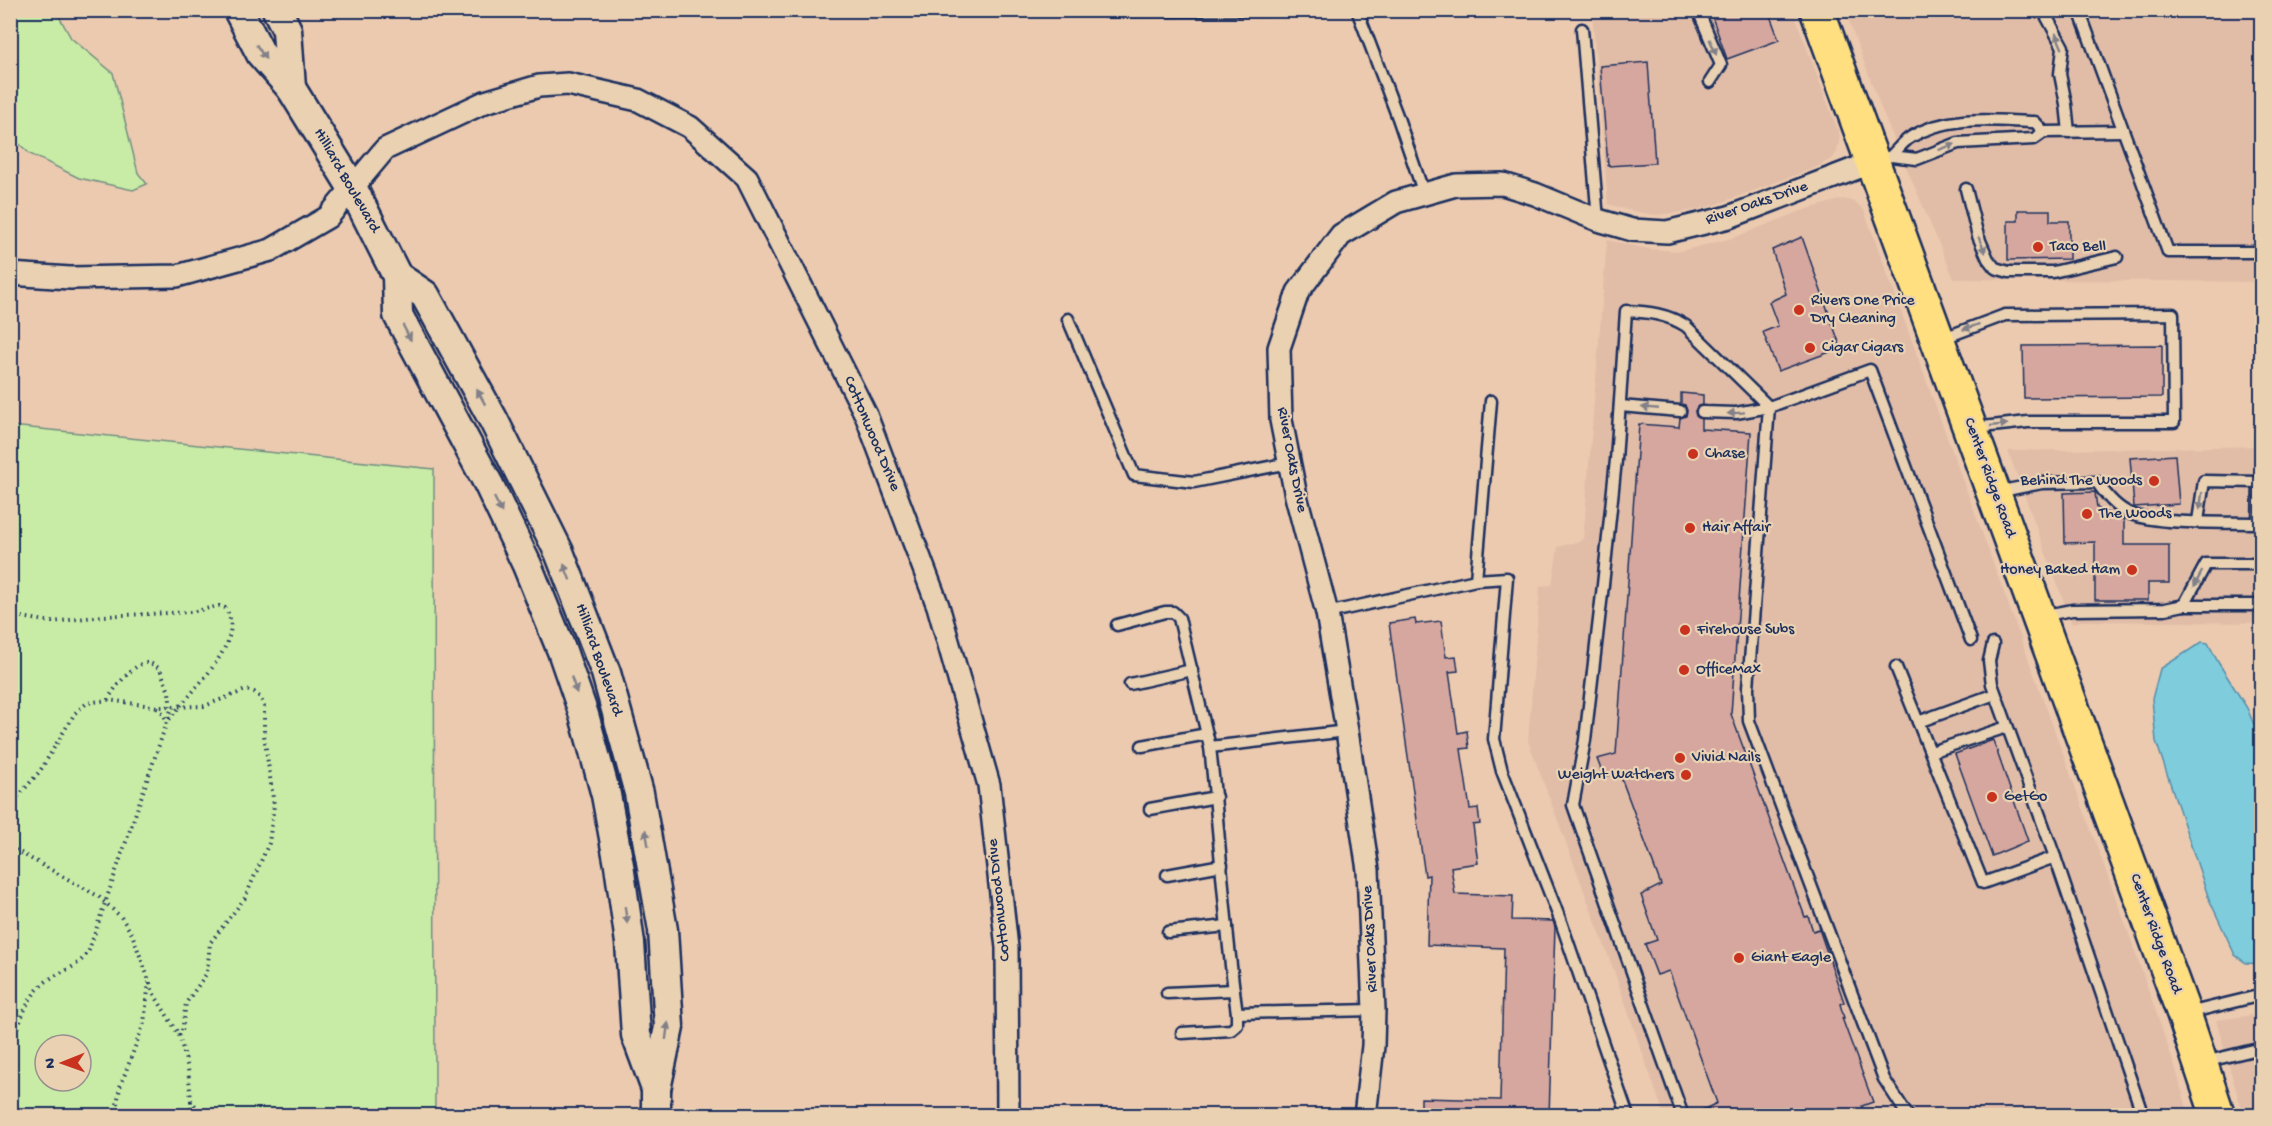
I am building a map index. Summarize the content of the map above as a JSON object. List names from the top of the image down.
{
  "streets": {
    "main road": ["Hilliard Boulevard", "Center Ridge Road"],
    "street": ["River Oaks Drive", "Cottonwood Drive"]
  },
  "crossings": [
    ["Hilliard Boulevard", "Cottonwood Drive"],
    ["River Oaks Drive", "Center Ridge Road"]
  ],
  "places": [
    "Taco Bell",
    "Rivers One Price Dry Cleaning",
    "Cigar Cigars",
    "Chase",
    "Behind The Woods",
    "The Woods",
    "Hair Affair",
    "Honey Baked Ham",
    "Firehouse Subs",
    "OfficeMax",
    "Vivid Nails",
    "Weight Watchers",
    "GetGo",
    "Giant Eagle"
  ],
  "north": "left"
}
